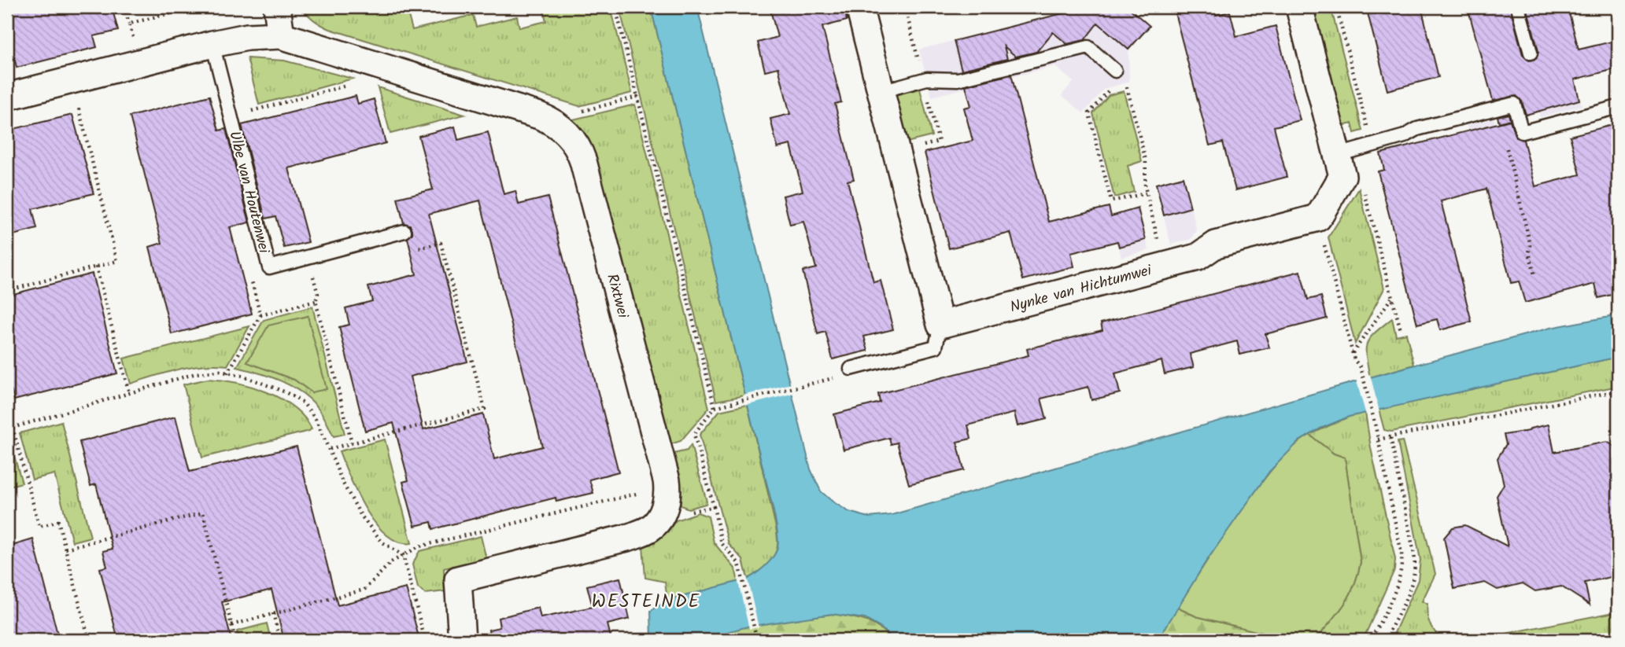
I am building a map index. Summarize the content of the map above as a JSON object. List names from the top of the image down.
{
  "streets": {
    "street": ["Nynke van Hichtumwei", "Rixtwei"],
    "lane": ["Ulbe van Houtenwei"]
  },
  "districts": ["WESTEINDE"]
}
